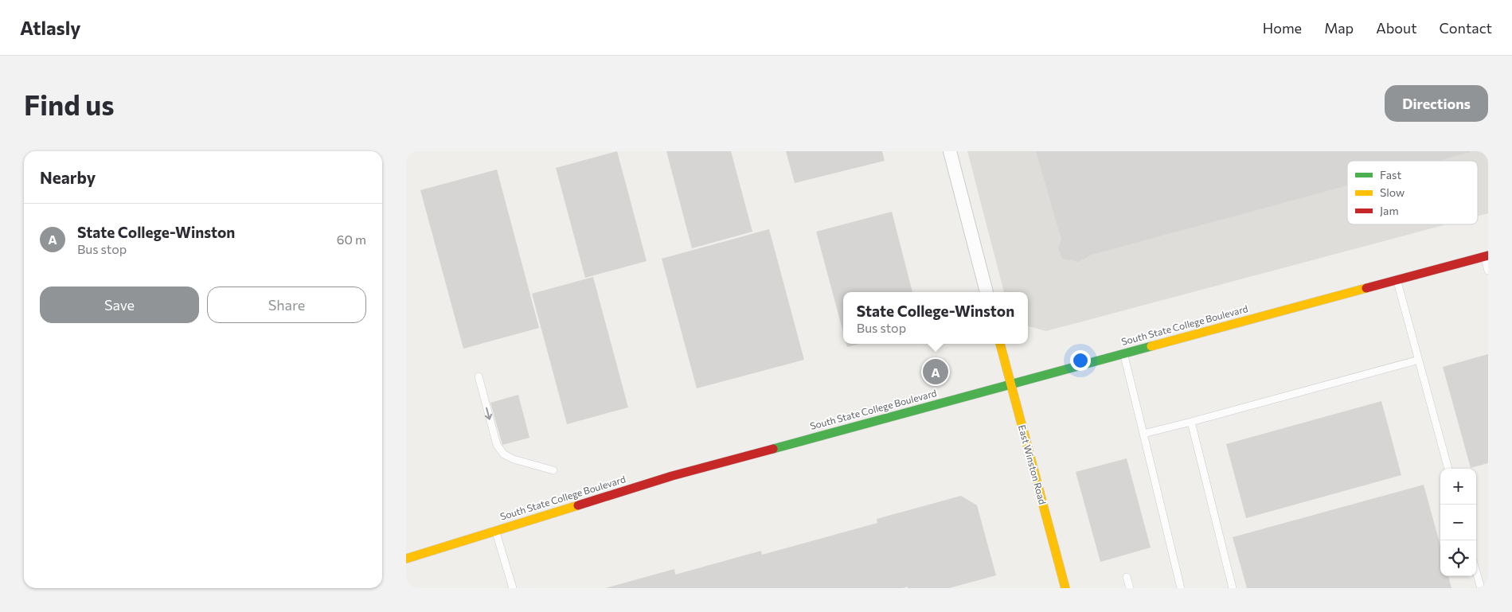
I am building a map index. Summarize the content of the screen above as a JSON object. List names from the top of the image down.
{
  "streets": {
    "main road": ["South State College Boulevard", "East Winston Road"]
  },
  "crossings": [
    ["South State College Boulevard", "East Winston Road"]
  ],
  "legend": ["Fast", "Slow", "Jam"],
  "page": {
    "header": "Atlasly",
    "nav": [
      "Home",
      "Map",
      "About",
      "Contact"
    ],
    "buttons": [
      "Directions",
      ["Save", "Share"]
    ],
    "title": "Find us",
    "heading": "Nearby",
    "list": [
      {
        "mark": "A",
        "name": "State College-Winston",
        "note": "Bus stop",
        "value": "60 m"
      }
    ],
    "popup": ["State College-Winston", "Bus stop"],
    "pins": "A",
    "map_buttons": ["+", "−"]
  }
}
